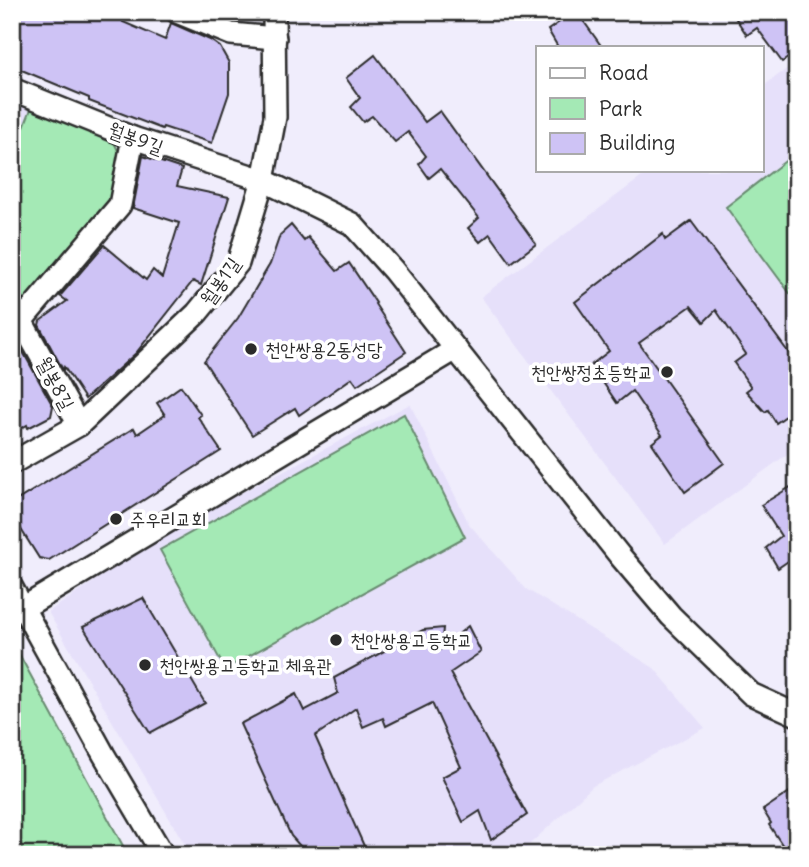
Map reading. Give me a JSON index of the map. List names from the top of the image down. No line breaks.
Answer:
{"streets":{"street":["월봉9길","월봉1길","월봉8길"]},"crossings":[["월봉9길","월봉1길"],["월봉1길","월봉8길"]],"places":["천안쌍용2동성당","천안쌍정초등학교","주우리교회","천안쌍용고등학교","천안쌍용고등학교 체육관"],"legend":["Road","Park","Building"]}
